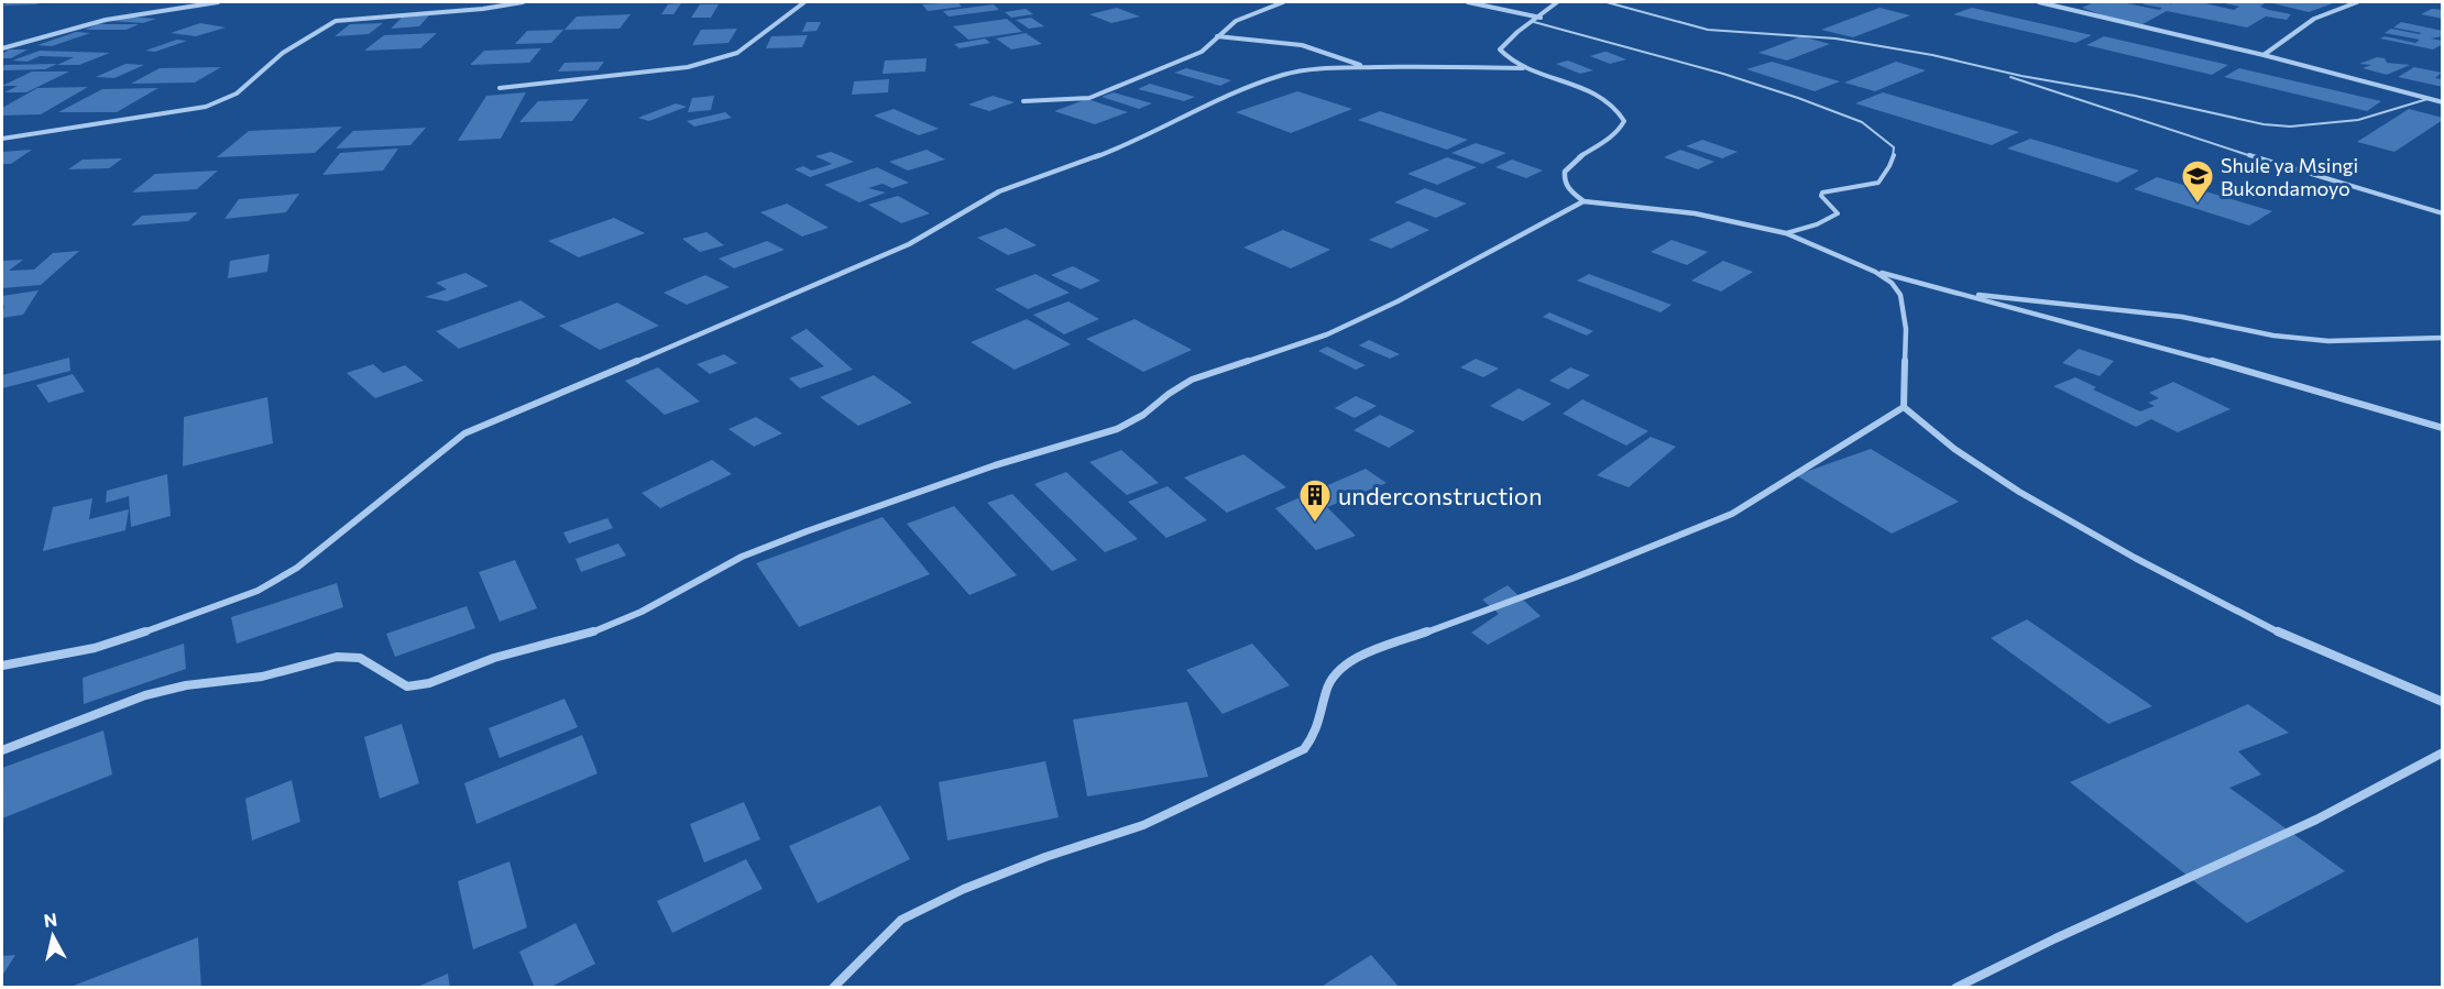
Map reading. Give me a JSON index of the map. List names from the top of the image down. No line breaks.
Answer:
{"places":{"school or university":["Shule ya Msingi Bukondamoyo"],"building":["underconstruction"]},"north":"top"}
